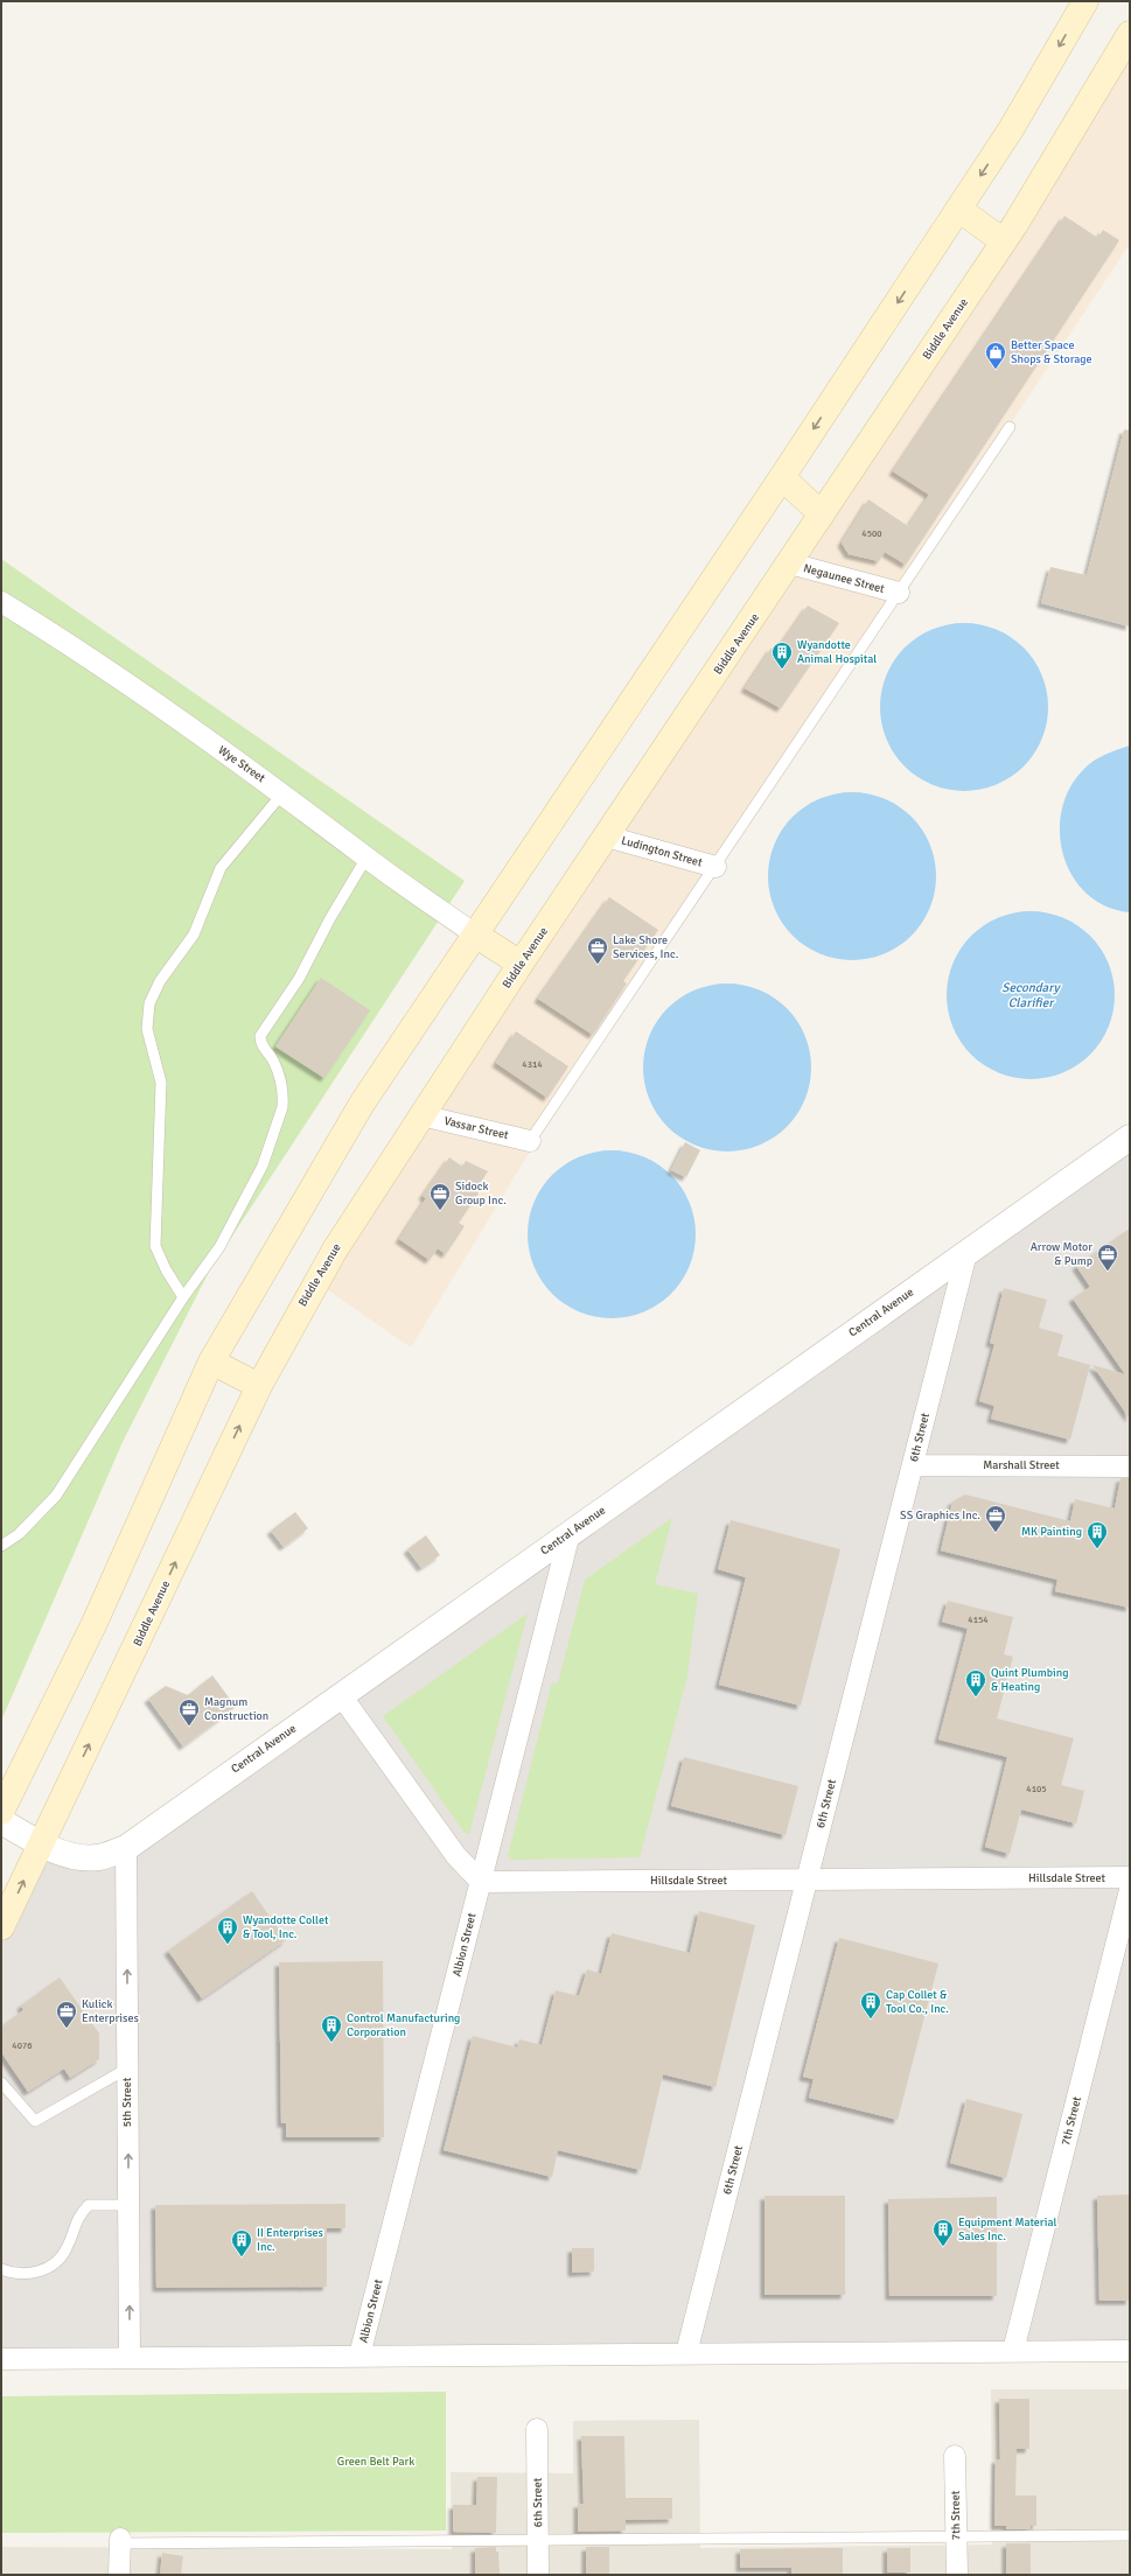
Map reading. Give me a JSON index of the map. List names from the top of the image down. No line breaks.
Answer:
{"streets":{"main road":["Biddle Avenue"],"street":["Negaunee Street","Wye Street","Ludington Street","Vassar Street","Central Avenue","6th Street","Marshall Street","Hillsdale Street","Albion Street","5th Street","7th Street"]},"crossings":[["Biddle Avenue","Negaunee Street"],["Biddle Avenue","Ludington Street"],["Biddle Avenue","Vassar Street"],["Biddle Avenue","Central Avenue"],["Central Avenue","6th Street"],["Central Avenue","Albion Street"],["Central Avenue","5th Street"],["6th Street","Marshall Street"],["6th Street","Hillsdale Street"],["Hillsdale Street","Albion Street"]],"one_way":["5th Street"],"water":["Secondary Clarifier"],"parks":["Green Belt Park"],"places":{"shop":["Better Space Shops & Storage"],"building":["Wyandotte Animal Hospital","MK Painting","Quint Plumbing & Heating","Wyandotte Collet & Tool, Inc.","Cap Collet & Tool Co., Inc.","Control Manufacturing Corporation","Equipment Material Sales Inc.","II Enterprises Inc."],"office":["Lake Shore Services, Inc.","Sidock Group Inc.","Arrow Motor & Pump","SS Graphics Inc.","Magnum Construction","Kulick Enterprises"]},"house_numbers":["4500","4314","4154","4105","4076"]}
